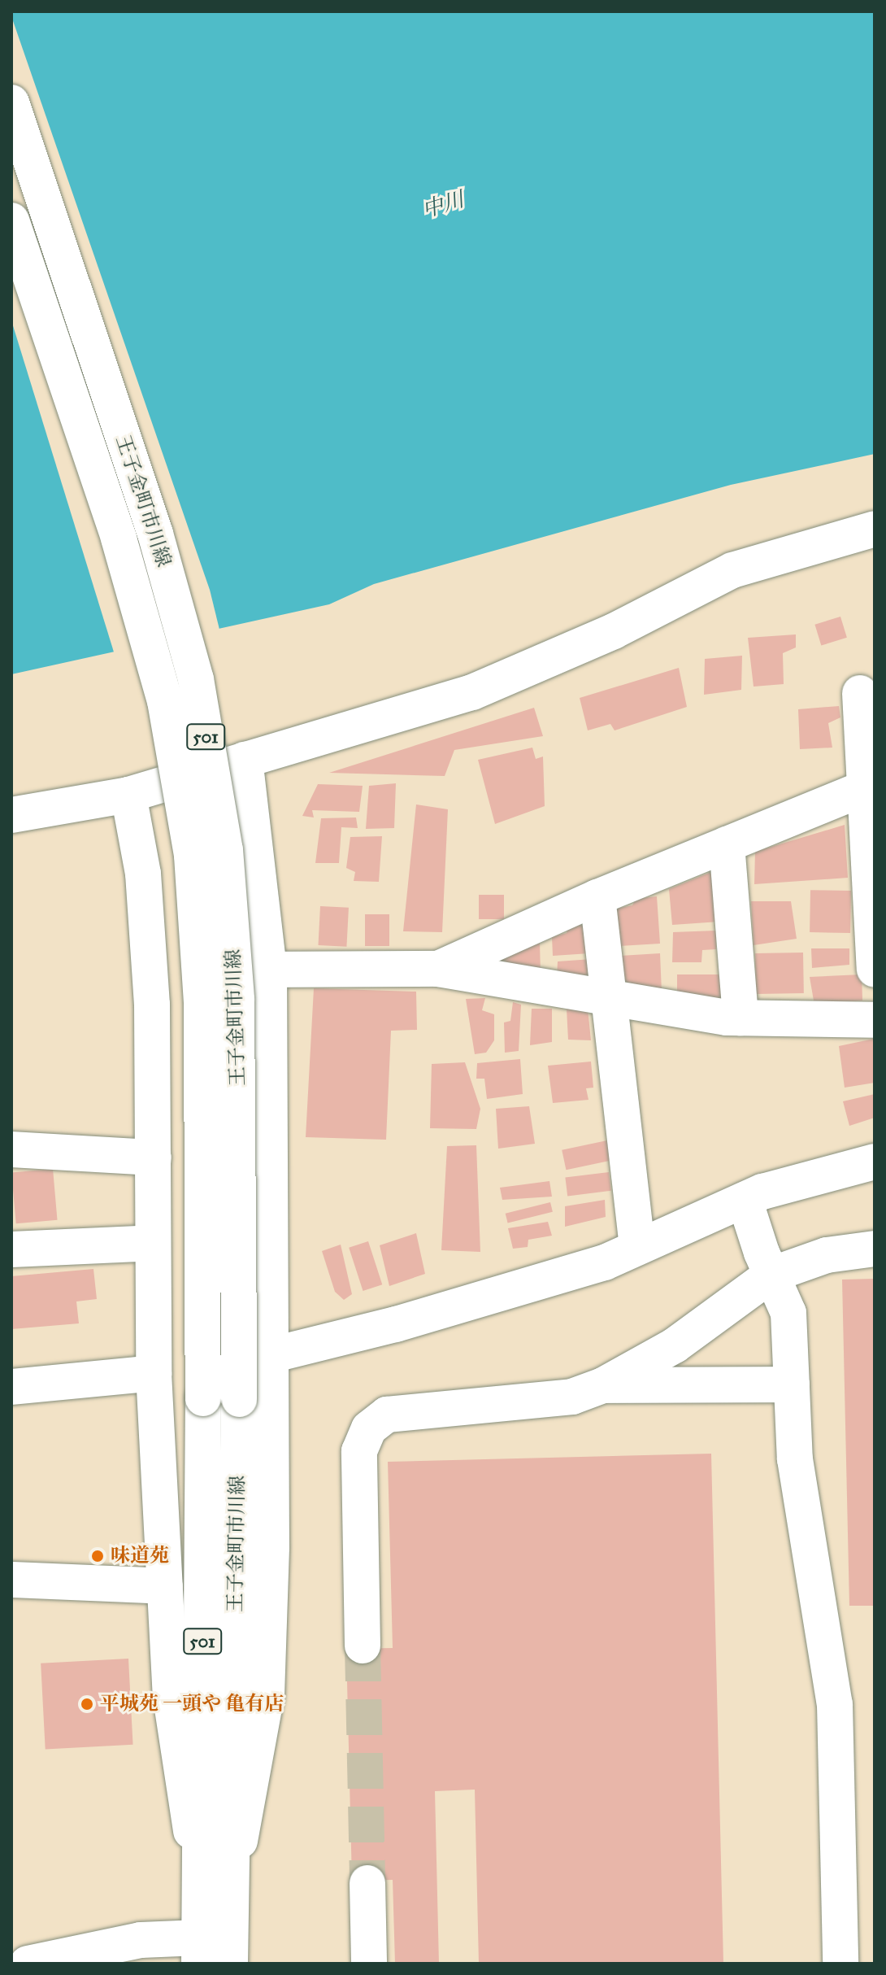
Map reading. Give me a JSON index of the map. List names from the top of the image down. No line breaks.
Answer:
{"streets":{"street":["王子金町市川線","501"]},"water":["中川"],"places":["味道苑","平城苑 一頭や 亀有店"]}
